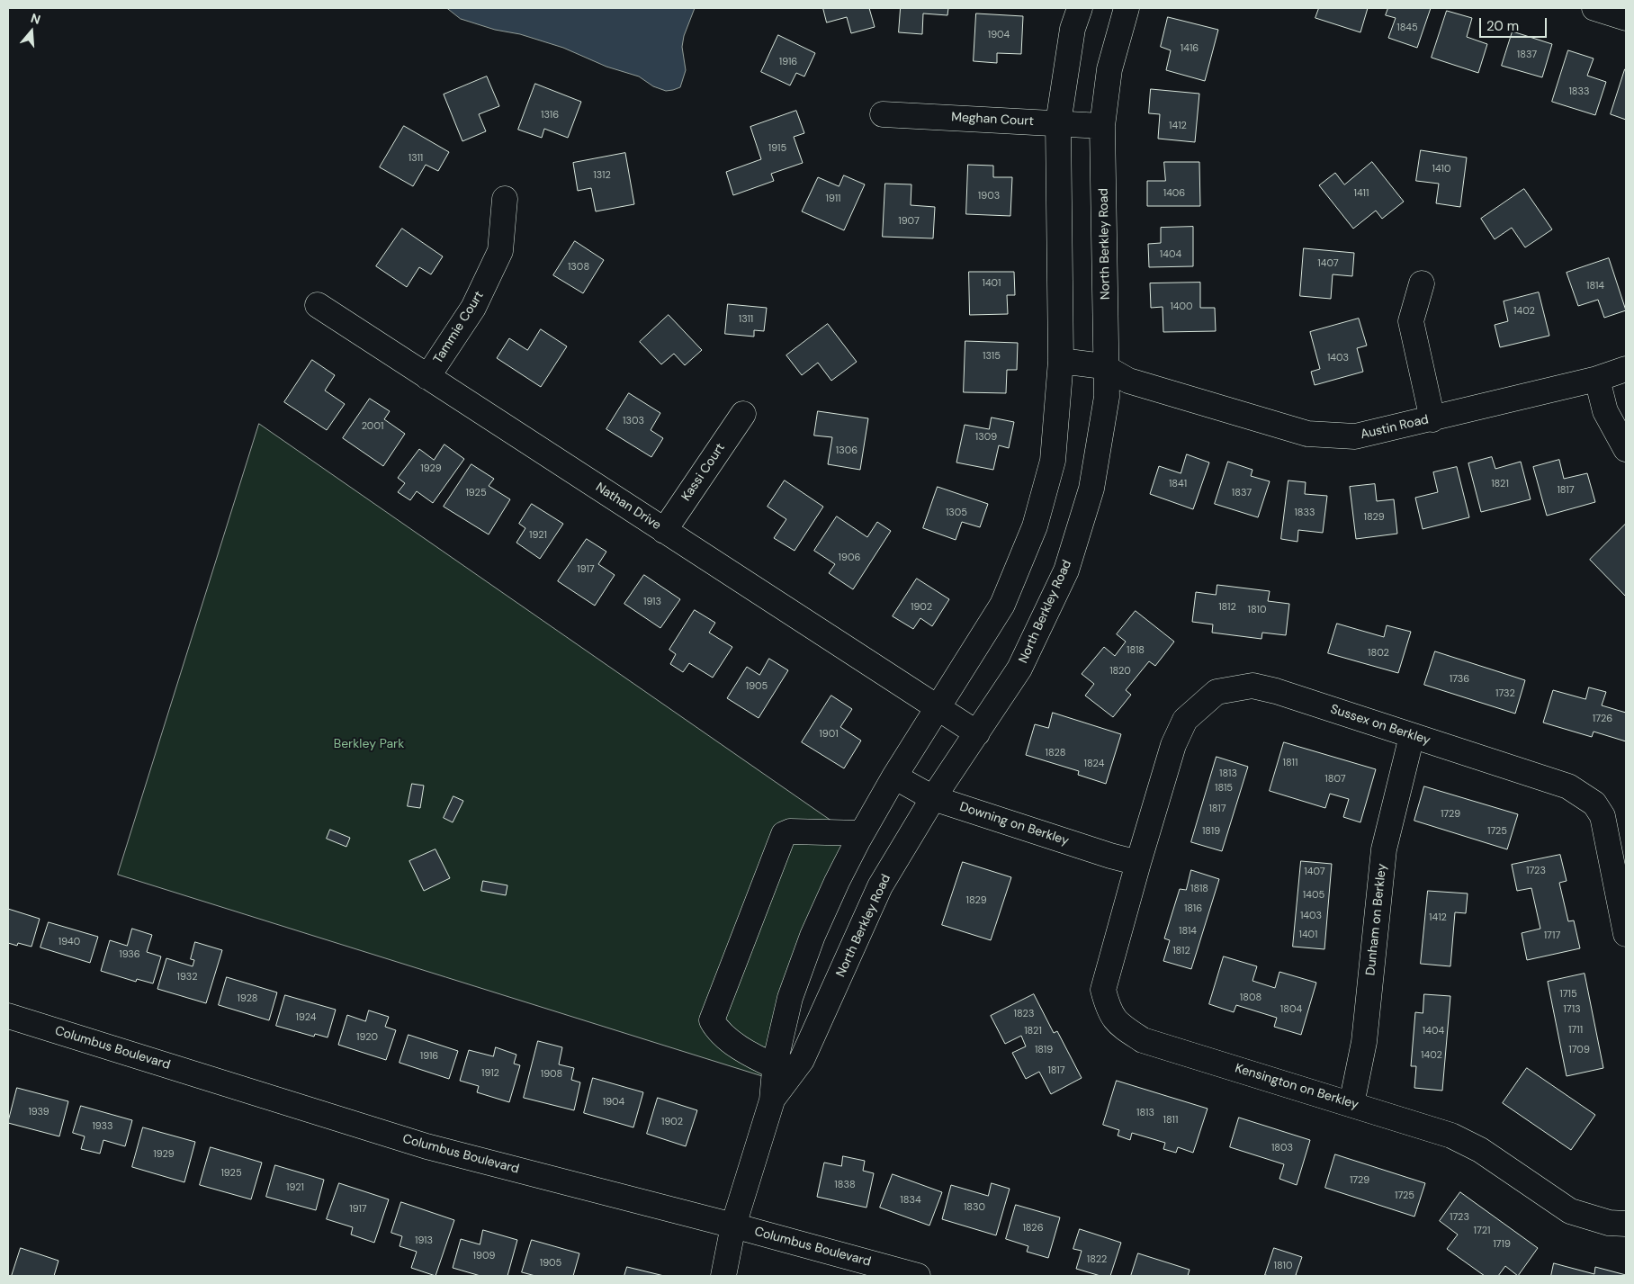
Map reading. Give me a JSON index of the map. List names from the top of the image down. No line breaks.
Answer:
{"streets":{"street":["Meghan Court","North Berkley Road","Tammie Court","Austin Road","Kassi Court","Nathan Drive","Sussex on Berkley","Downing on Berkley","Dunham on Berkley","Columbus Boulevard","Kensington on Berkley"]},"crossings":[["Meghan Court","North Berkley Road"],["North Berkley Road","Austin Road"],["North Berkley Road","Nathan Drive"],["North Berkley Road","Downing on Berkley"],["North Berkley Road","Columbus Boulevard"],["Tammie Court","Nathan Drive"],["Kassi Court","Nathan Drive"],["Sussex on Berkley","Downing on Berkley"],["Sussex on Berkley","Dunham on Berkley"],["Sussex on Berkley","Kensington on Berkley"],["Downing on Berkley","Kensington on Berkley"],["Dunham on Berkley","Kensington on Berkley"]],"parks":["Berkley Park"],"house_numbers":["1845","1904","1416","1837","1916","1833","1316","1412","1915","1311","1410","1312","1406","1411","1903","1911","1907","1404","1407","1308","1401","1814","1400","1402","1311","1315","1403","1303","2001","1309","1306","1929","1841","1821","1817","1925","1837","1305","1833","1829","1921","1906","1917","1913","1902","1812","1810","1818","1802","1820","1736","1905","1732","1726","1901","1828","1811","1824","1813","1807","1815","1817","1729","1819","1725","1723","1407","1818","1405","1829","1816","1403","1412","1814","1401","1717","1940","1812","1936","1932","1715","1808","1928","1804","1713","1823","1924","1711","1821","1404","1920","1819","1709","1402","1916","1817","1912","1908","1904","1939","1813","1811","1902","1933","1803","1929","1925","1729","1838","1921","1725","1834","1830","1917","1723","1826","1721","1913","1719","1909","1822","1905","1810"],"scale_bar":"20 m","north":"top"}
